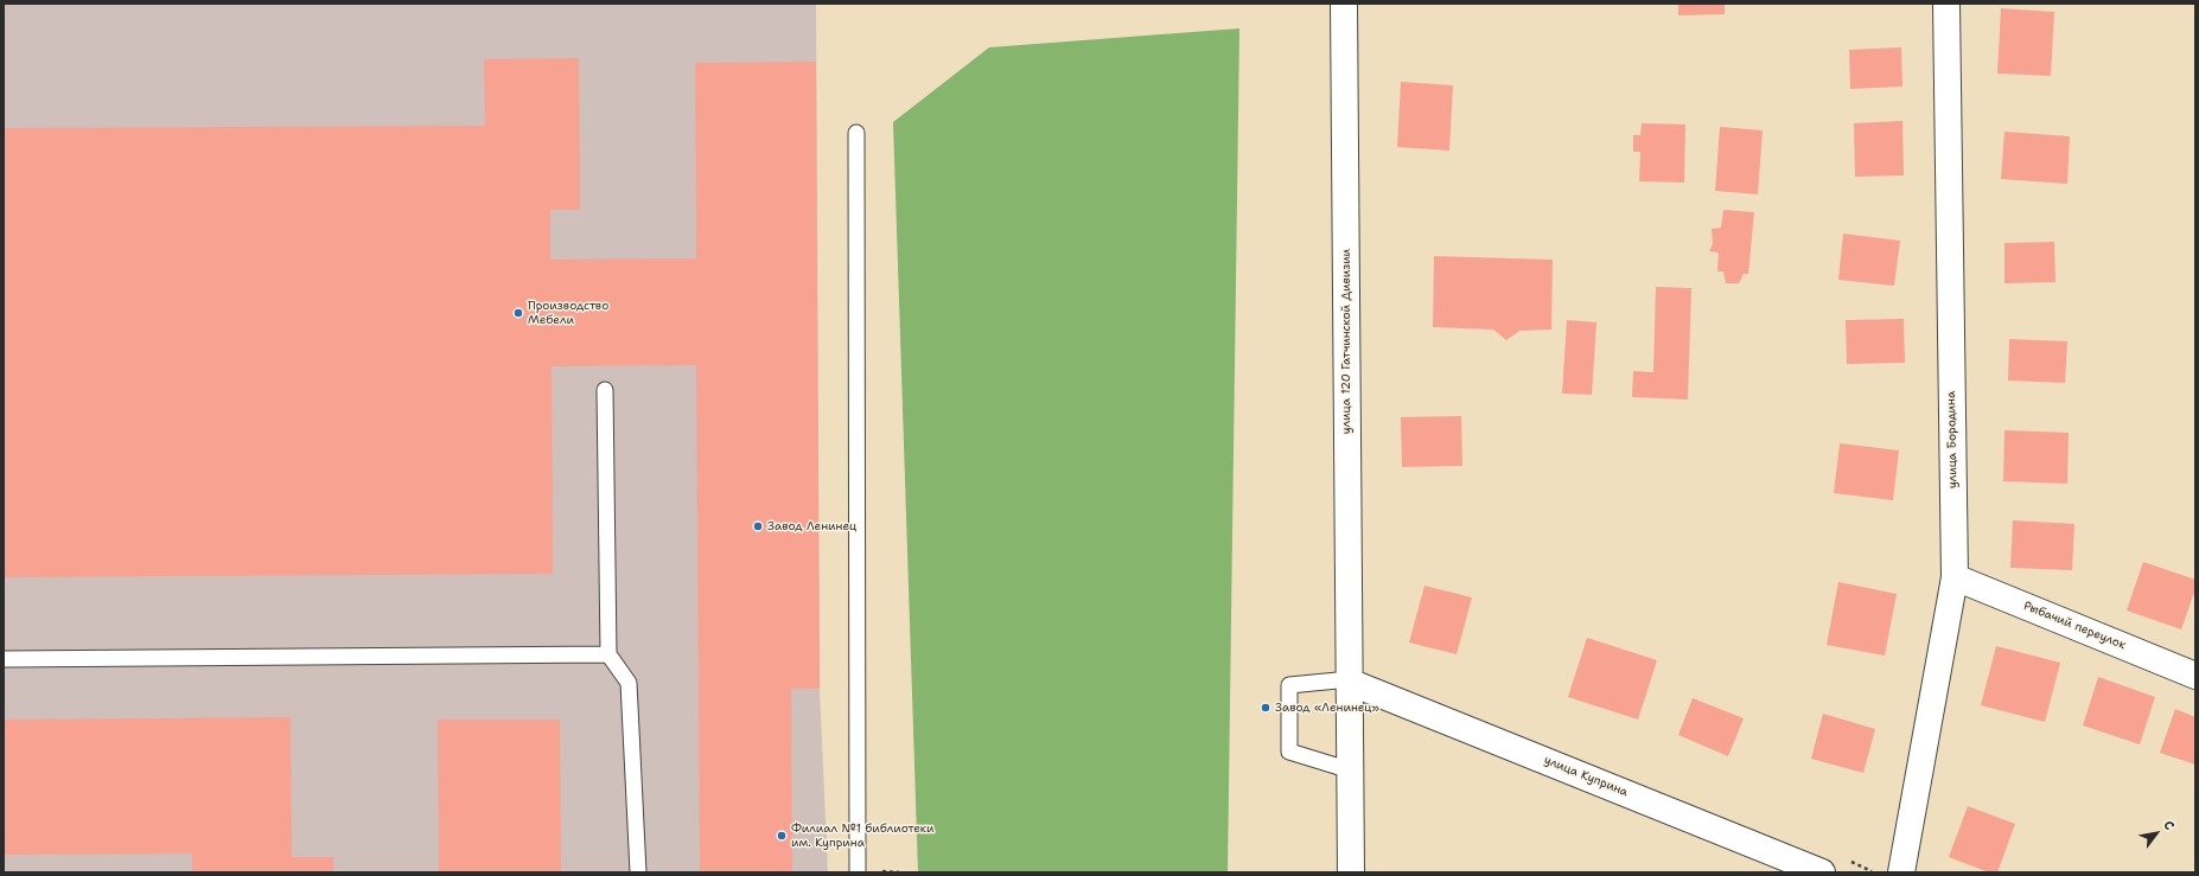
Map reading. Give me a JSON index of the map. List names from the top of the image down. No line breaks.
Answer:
{"streets":{"street":["улица 120 Гатчинской Дивизии","улица Бородина","Рыбачий переулок","улица Куприна"]},"crossings":[["улица 120 Гатчинской Дивизии","улица Куприна"],["улица Бородина","Рыбачий переулок"]],"places":["Производство Мебели","Завод Ленинец","Завод «Ленинец»","Филиал №1 библиотеки им. Куприна"],"north":"top right"}
